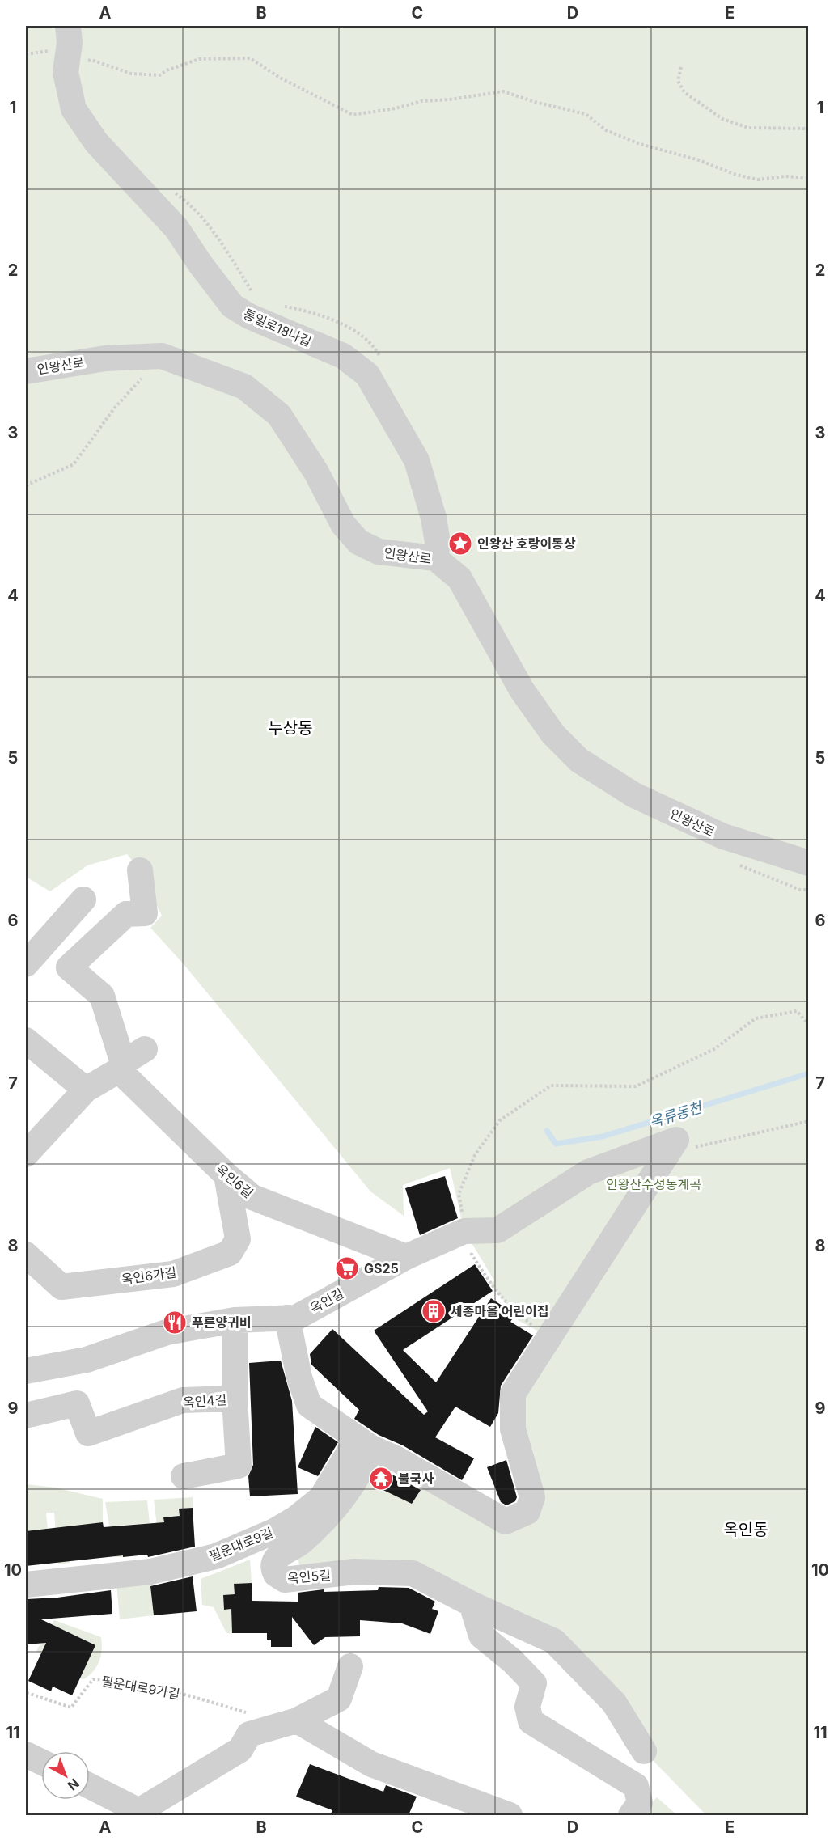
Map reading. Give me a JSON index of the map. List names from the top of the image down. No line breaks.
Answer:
{"streets":{"street":["통일로18나길","인왕산로","옥인6길","옥인6가길","옥인길","옥인4길","필운대로9길","옥인5길"],"path":["필운대로9가길"]},"crossings":[["통일로18나길","인왕산로"],["옥인6길","옥인6가길"],["옥인6길","옥인길"],["옥인길","옥인4길"],["필운대로9길","옥인5길"]],"districts":["누상동","옥인동"],"water":["옥류동천"],"parks":["인왕산수성동계곡"],"places":{"place":["인왕산 호랑이동상"],"supermarket":["GS25"],"building":["세종마을 어린이집"],"restaurant":["푸른양귀비"],"temple":["불국사"]},"north":"bottom right","grid":{"columns":["A","B","C","D","E"],"rows":["1","2","3","4","5","6","7","8","9","10","11"]}}
